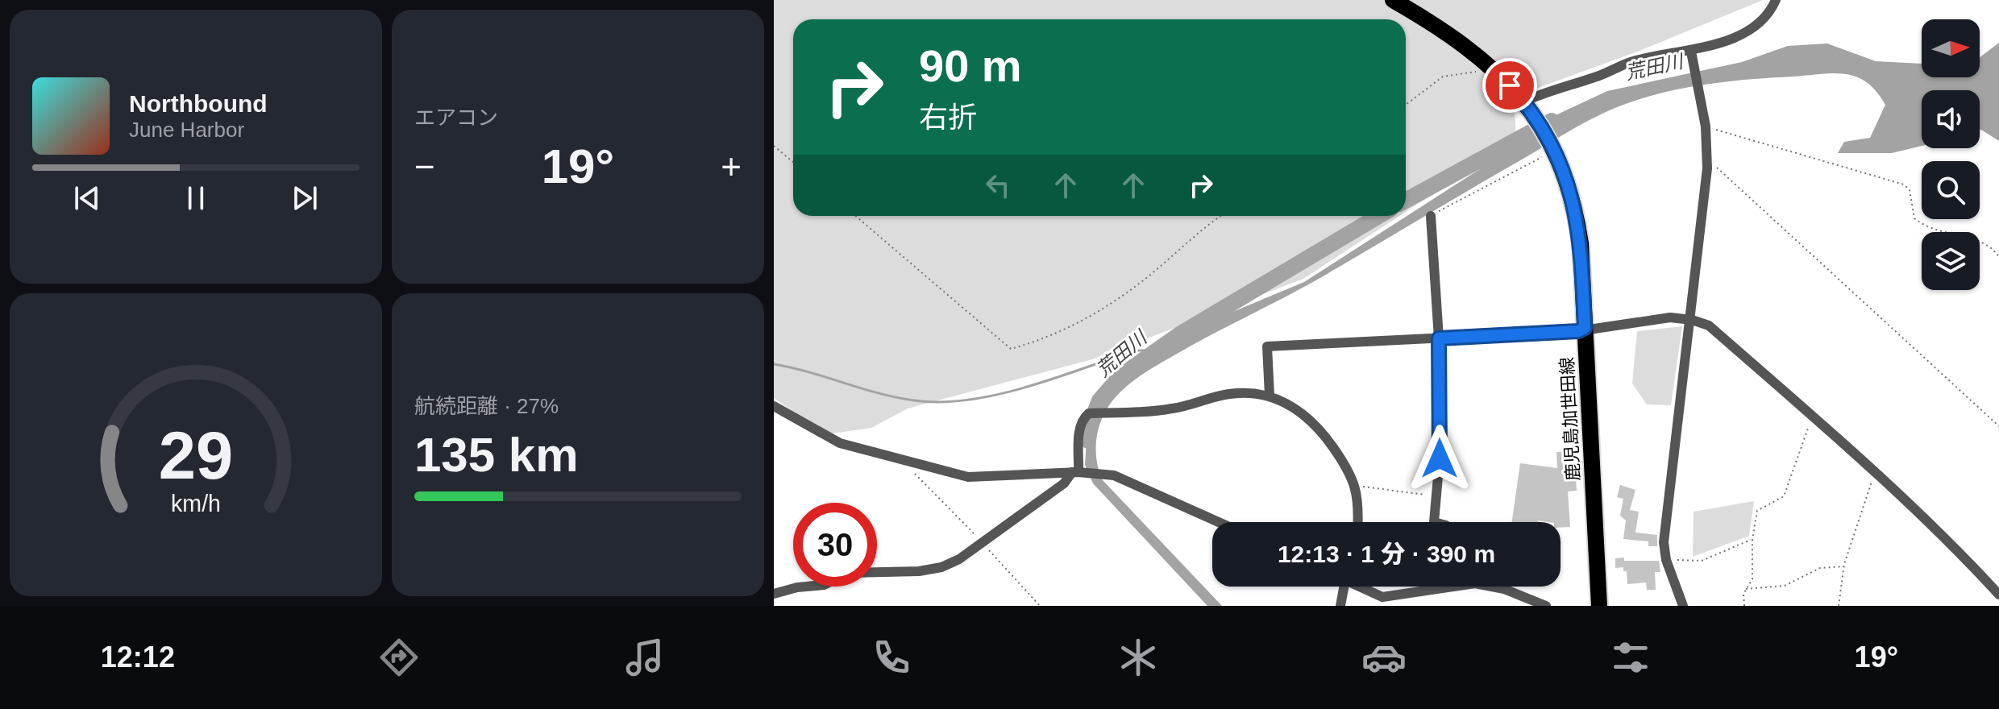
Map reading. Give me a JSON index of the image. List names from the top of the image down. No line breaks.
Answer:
{"streets":{"main road":["鹿児島加世田線"]},"water":["荒田川"],"north":"right","page":{"tile":["エアコン",["航続距離 · 27%","135 km"]],"turn":["90 m","右折"],"song":["Northbound","June Harbor"],"heat":["−","19°","+"],"limit":"30","trip":"12:13 · 1 分 · 390 m","tabs":["12:12","19°"],"gauge":["29","km/h"]}}
